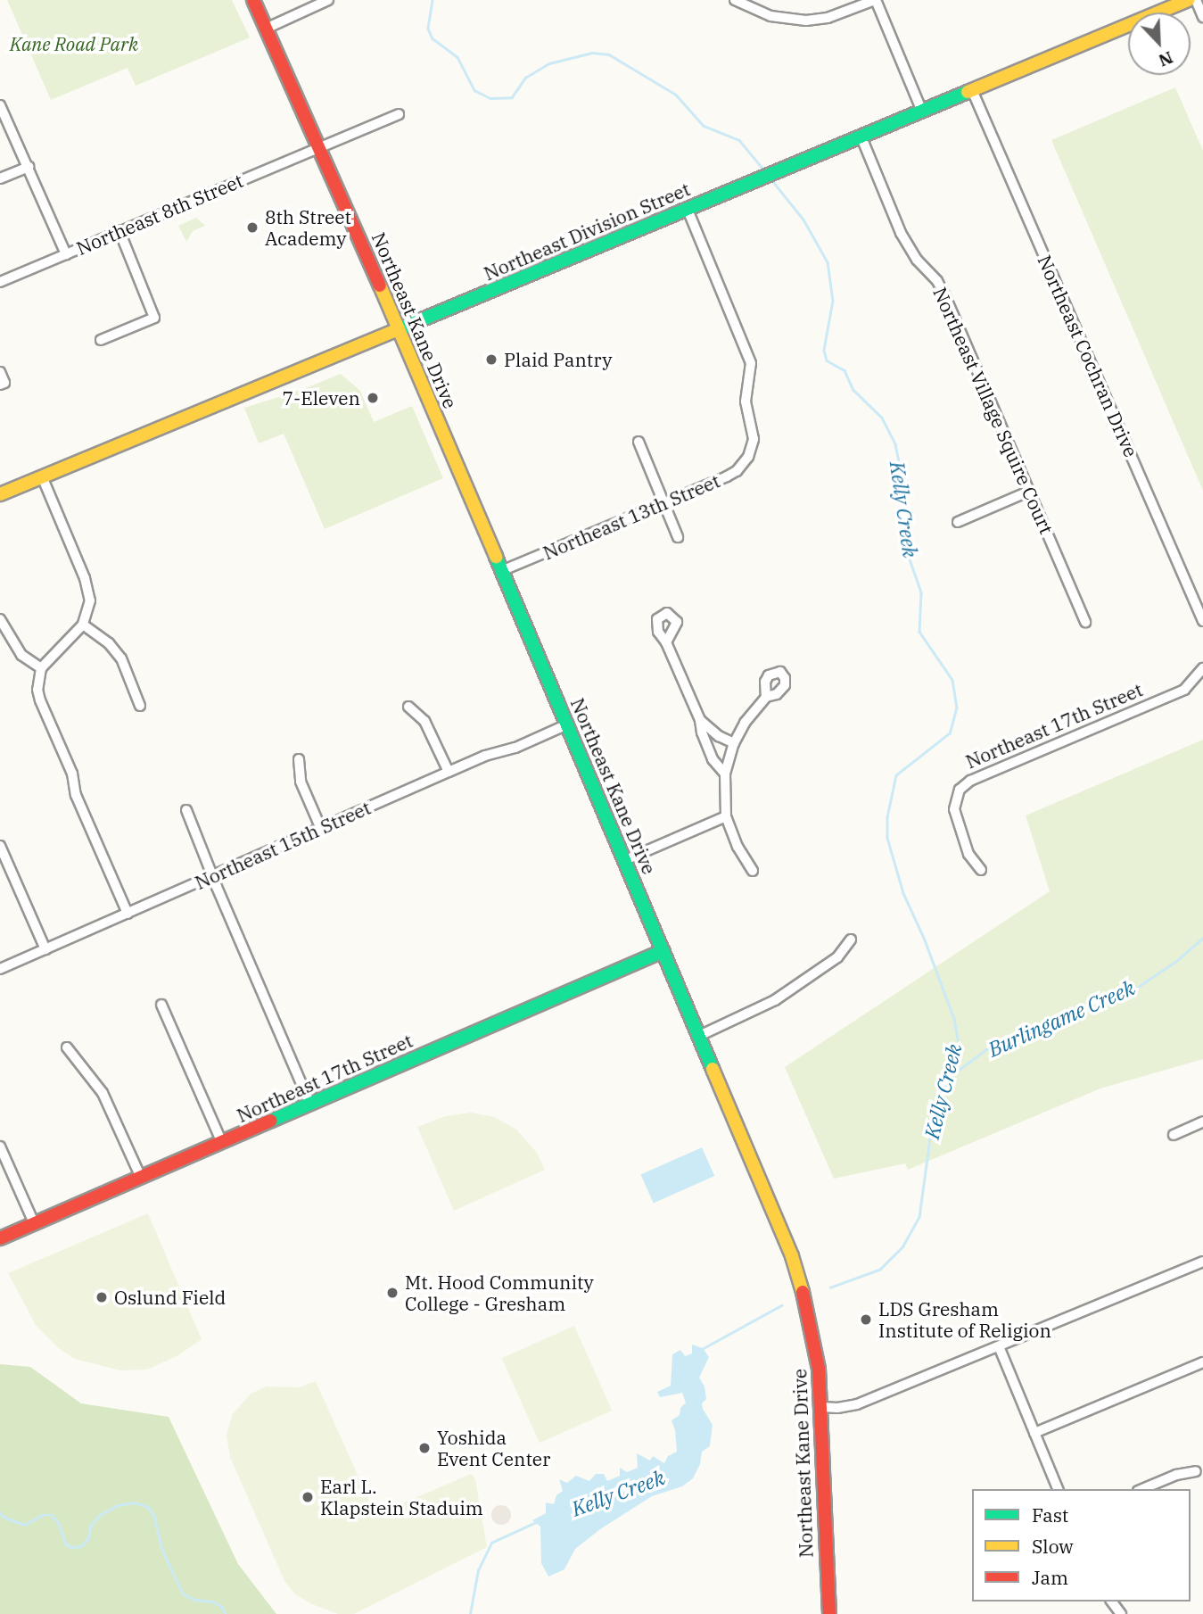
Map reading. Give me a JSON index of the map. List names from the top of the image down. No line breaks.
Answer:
{"streets":{"main road":["Northeast Division Street","Northeast Kane Drive","Northeast 17th Street"],"street":["Northeast 8th Street","Northeast Cochran Drive","Northeast Village Squire Court","Northeast 13th Street","Northeast 15th Street"]},"crossings":[["Northeast 8th Street","Northeast Kane Drive"],["Northeast Division Street","Northeast Kane Drive"],["Northeast Division Street","Northeast Cochran Drive"],["Northeast Division Street","Northeast Village Squire Court"],["Northeast Division Street","Northeast 13th Street"],["Northeast Kane Drive","Northeast 13th Street"],["Northeast Kane Drive","Northeast 17th Street"],["Northeast Kane Drive","Northeast 15th Street"]],"water":["Kelly Creek","Burlingame Creek"],"parks":["Kane Road Park"],"places":["8th Street Academy","Plaid Pantry","7-Eleven","Mt. Hood Community College - Gresham","Oslund Field","LDS Gresham Institute of Religion","Yoshida Event Center","Earl L. Klapstein Staduim"],"legend":["Fast","Slow","Jam"],"north":"bottom right"}
